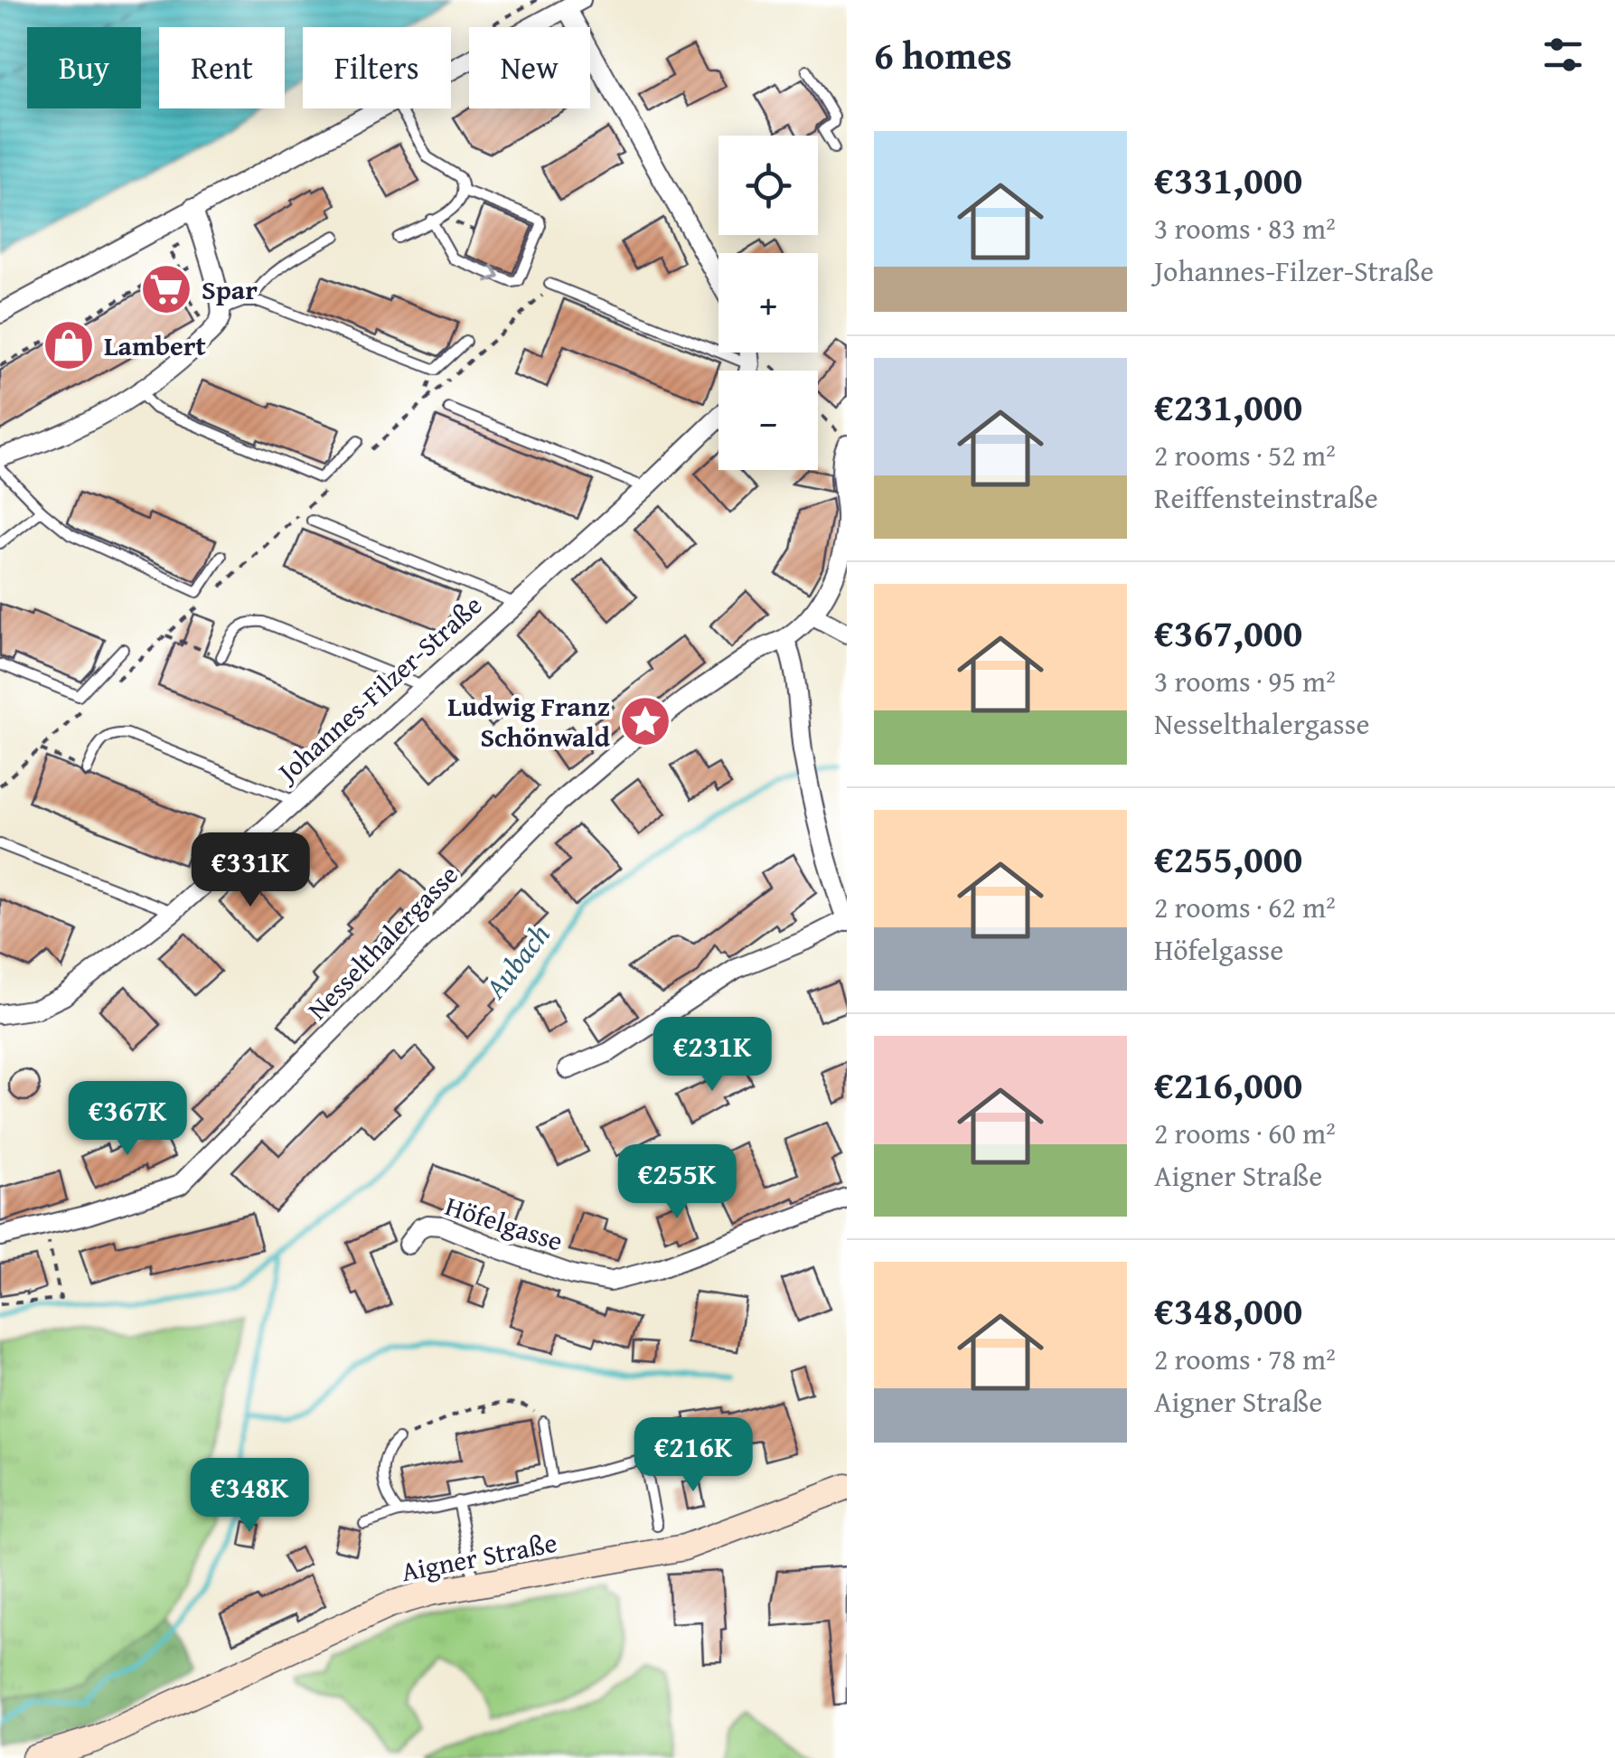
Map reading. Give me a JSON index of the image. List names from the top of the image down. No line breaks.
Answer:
{"streets":{"main road":["Aigner Straße"],"street":["Johannes-Filzer-Straße","Nesselthalergasse","Höfelgasse"]},"water":["Aubach"],"places":{"supermarket":["Spar"],"shop":["Lambert"],"place":["Ludwig Franz Schönwald"]},"page":{"heading":"6 homes","chip":["Buy","Rent","Filters","New"],"list":[{"name":"€331,000","note":"3 rooms · 83 m² · Johannes-Filzer-Straße"},{"name":"€231,000","note":"2 rooms · 52 m² · Reiffensteinstraße"},{"name":"€367,000","note":"3 rooms · 95 m² · Nesselthalergasse"},{"name":"€255,000","note":"2 rooms · 62 m² · Höfelgasse"},{"name":"€216,000","note":"2 rooms · 60 m² · Aigner Straße"},{"name":"€348,000","note":"2 rooms · 78 m² · Aigner Straße"}],"map_buttons":["+","−"],"price":["€331K","€231K","€367K","€255K","€216K","€348K"]}}
